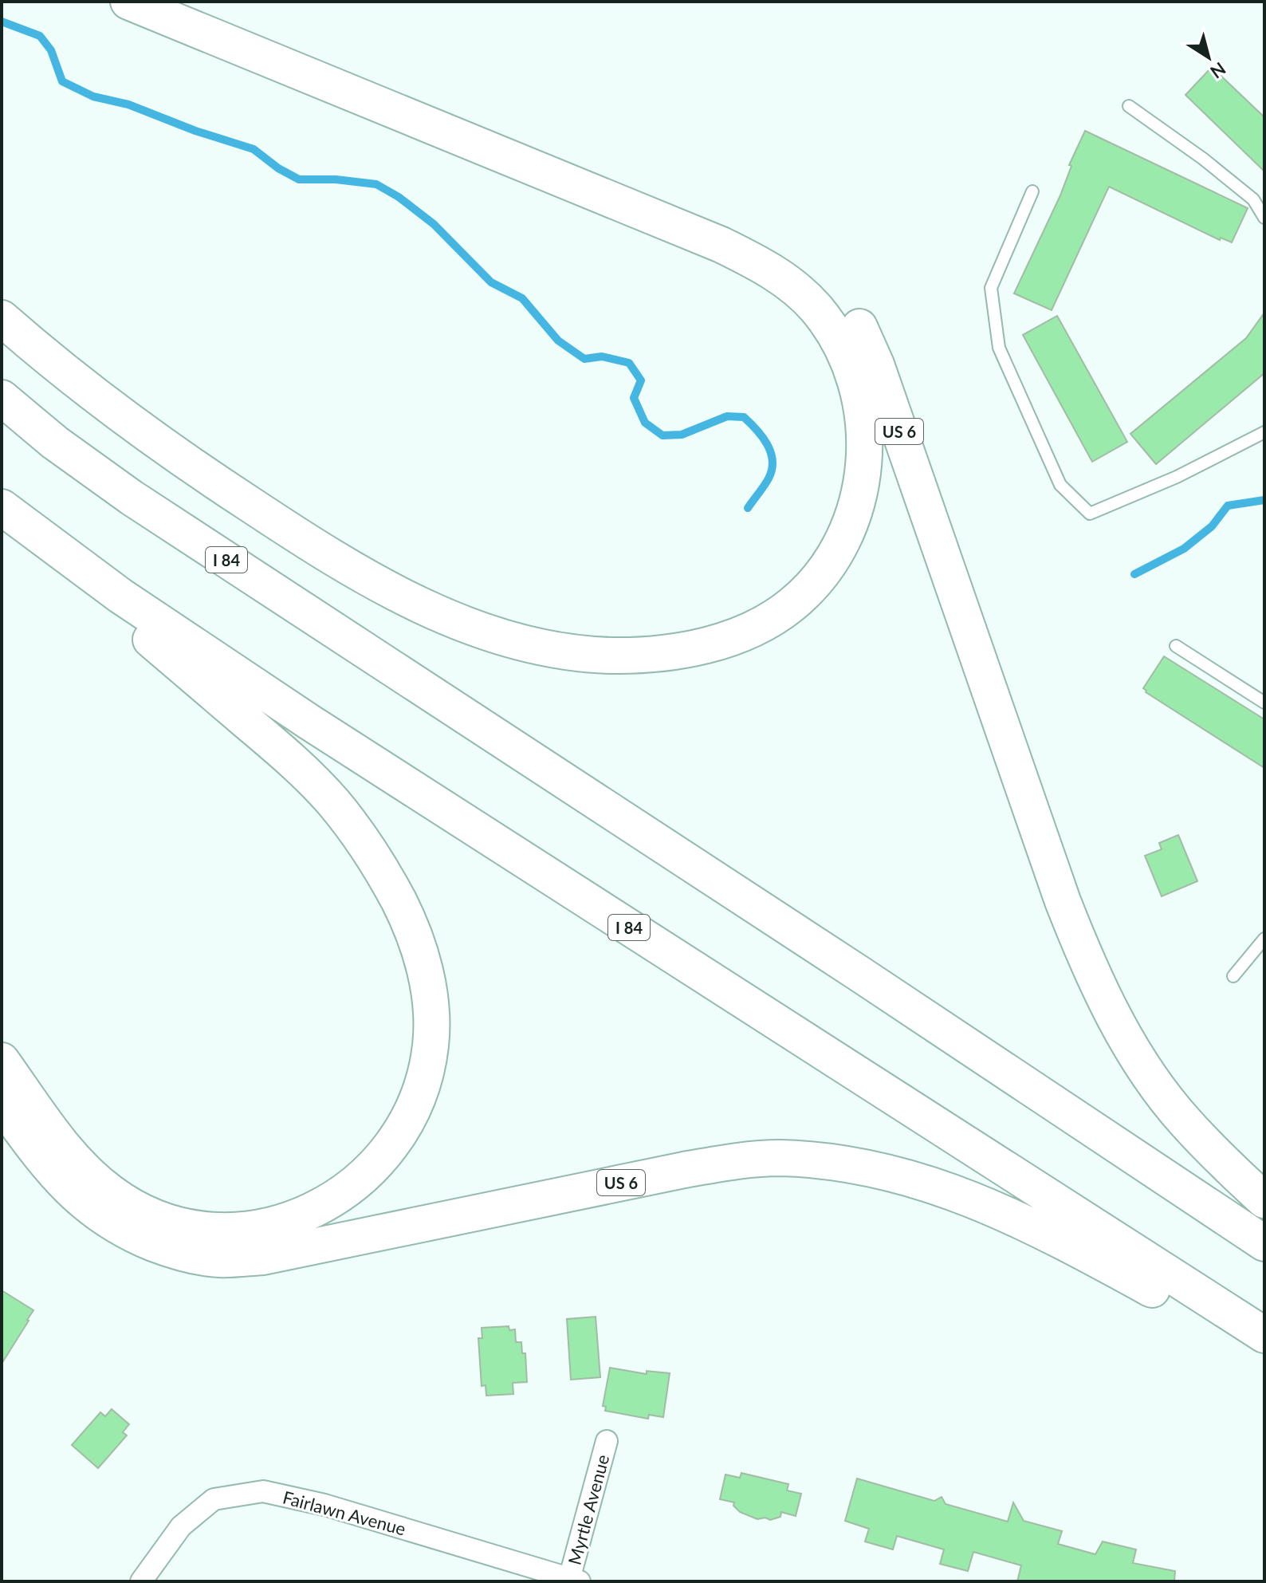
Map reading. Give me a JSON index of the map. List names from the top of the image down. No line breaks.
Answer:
{"streets":{"highway":["US 6","I 84"],"street":["Myrtle Avenue","Fairlawn Avenue"]},"crossings":[["Myrtle Avenue","Fairlawn Avenue"]],"north":"bottom right"}
